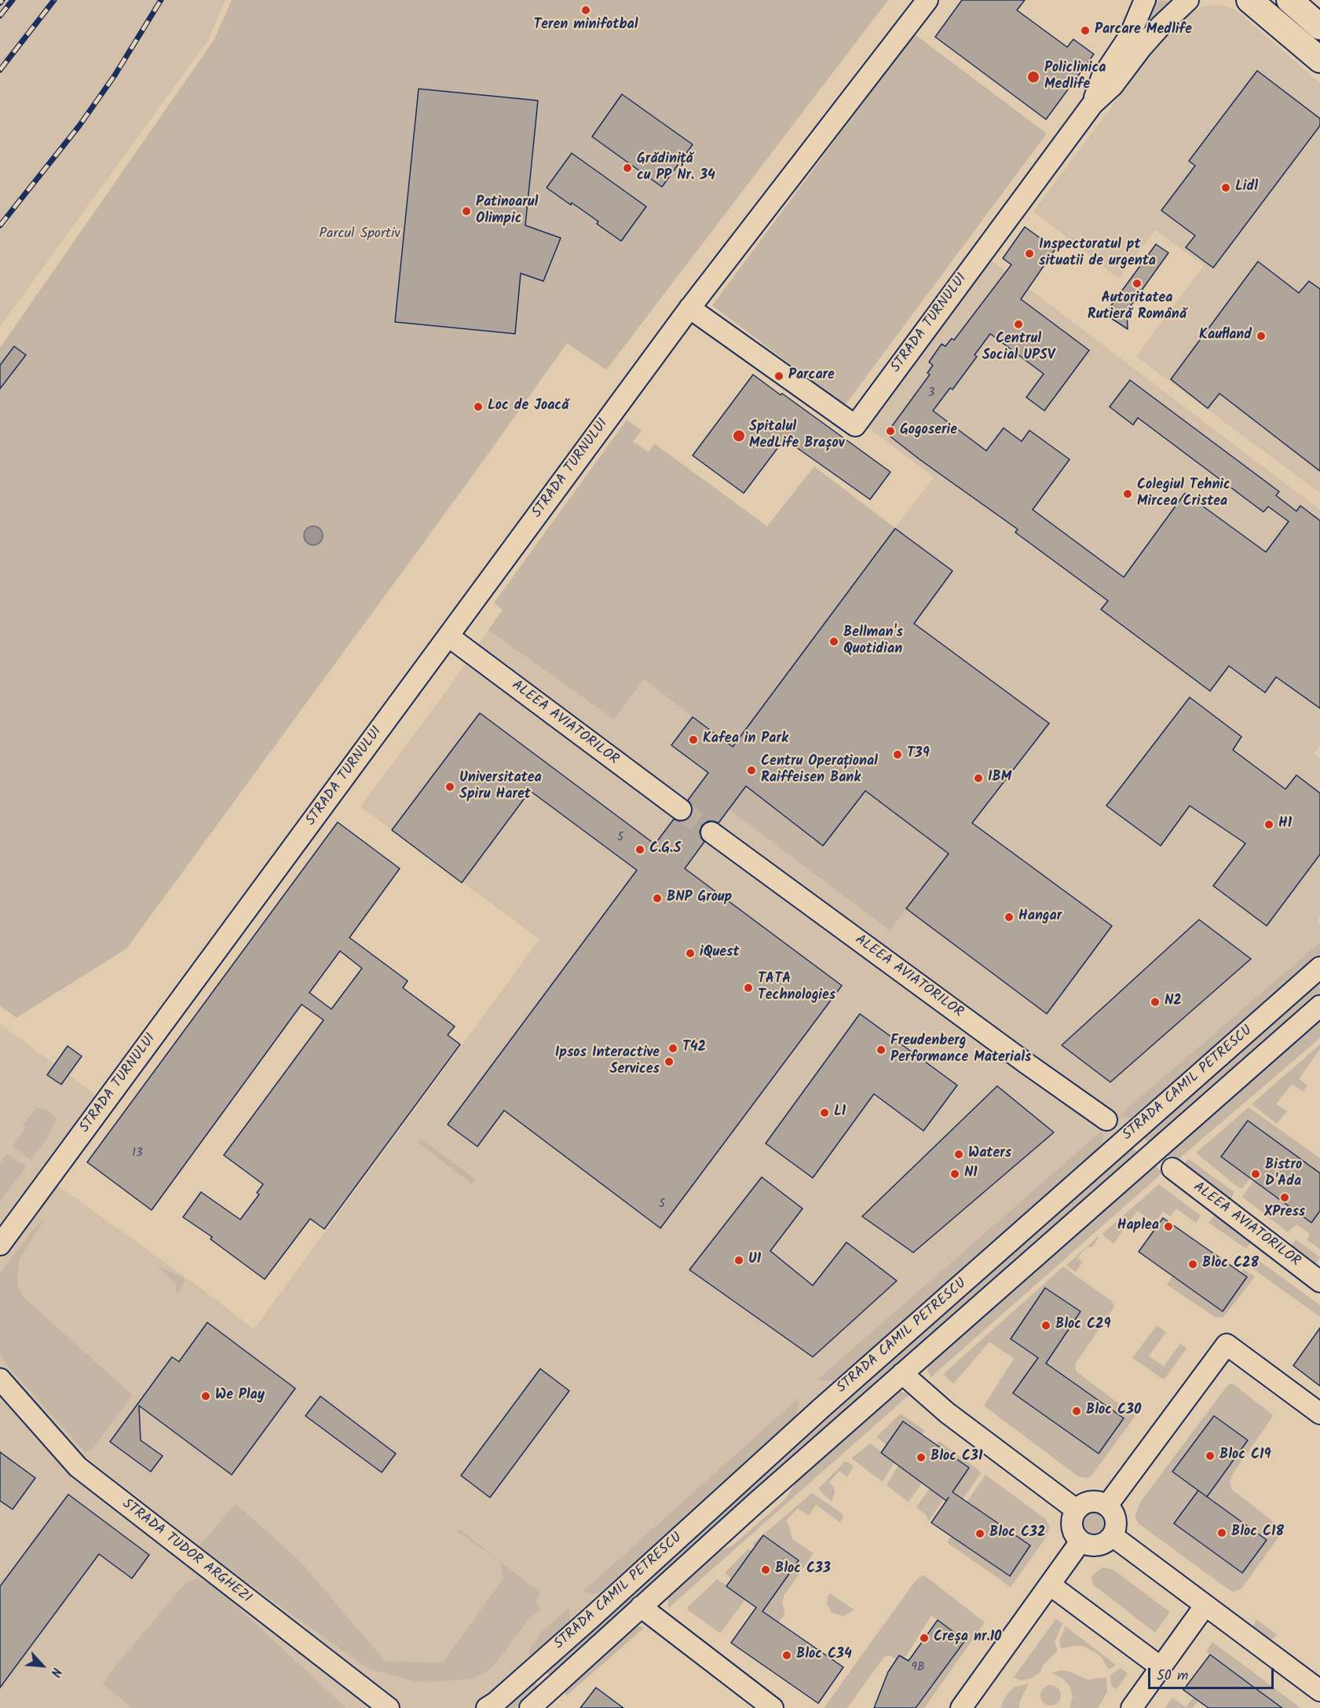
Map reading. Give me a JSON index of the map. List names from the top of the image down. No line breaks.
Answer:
{"streets":{"street":["STRADA TURNULUI","ALEEA AVIATORILOR","STRADA CAMIL PETRESCU","STRADA TUDOR ARGHEZI"]},"crossings":[["STRADA TURNULUI","ALEEA AVIATORILOR"]],"parks":["Parcul Sportiv"],"places":["Teren minifotbal","Parcare Medlife","Policlinica Medlife","Grădiniță cu PP Nr. 34","Lidl","Patinoarul Olimpic","Inspectoratul pt situatii de urgenta","Autoritatea Rutieră Română","Centrul Social UPSV","Kaufland","Parcare","Loc de Joacă","Gogoserie","Spitalul MedLife Brașov","Colegiul Tehnic Mircea Cristea","Bellman's Quotidian","Kafea in Park","T39","Centru Operațional Raiffeisen Bank","IBM","Universitatea Spiru Haret","H1","C.G.S","BNP Group","Hangar","iQuest","TATA Technologies","N2","T42","Freudenberg Performance Materials","Ipsos Interactive Services","L1","Waters","N1","Bistro D'Ada","XPress","Haplea","U1","Bloc C28","Bloc C29","We Play","Bloc C30","Bloc C19","Bloc C31","Bloc C18","Bloc C32","Bloc C33","Creșa nr.10","Bloc C34"],"house_numbers":["3","5","13","5","9B"],"scale_bar":"50 m","north":"bottom right"}
